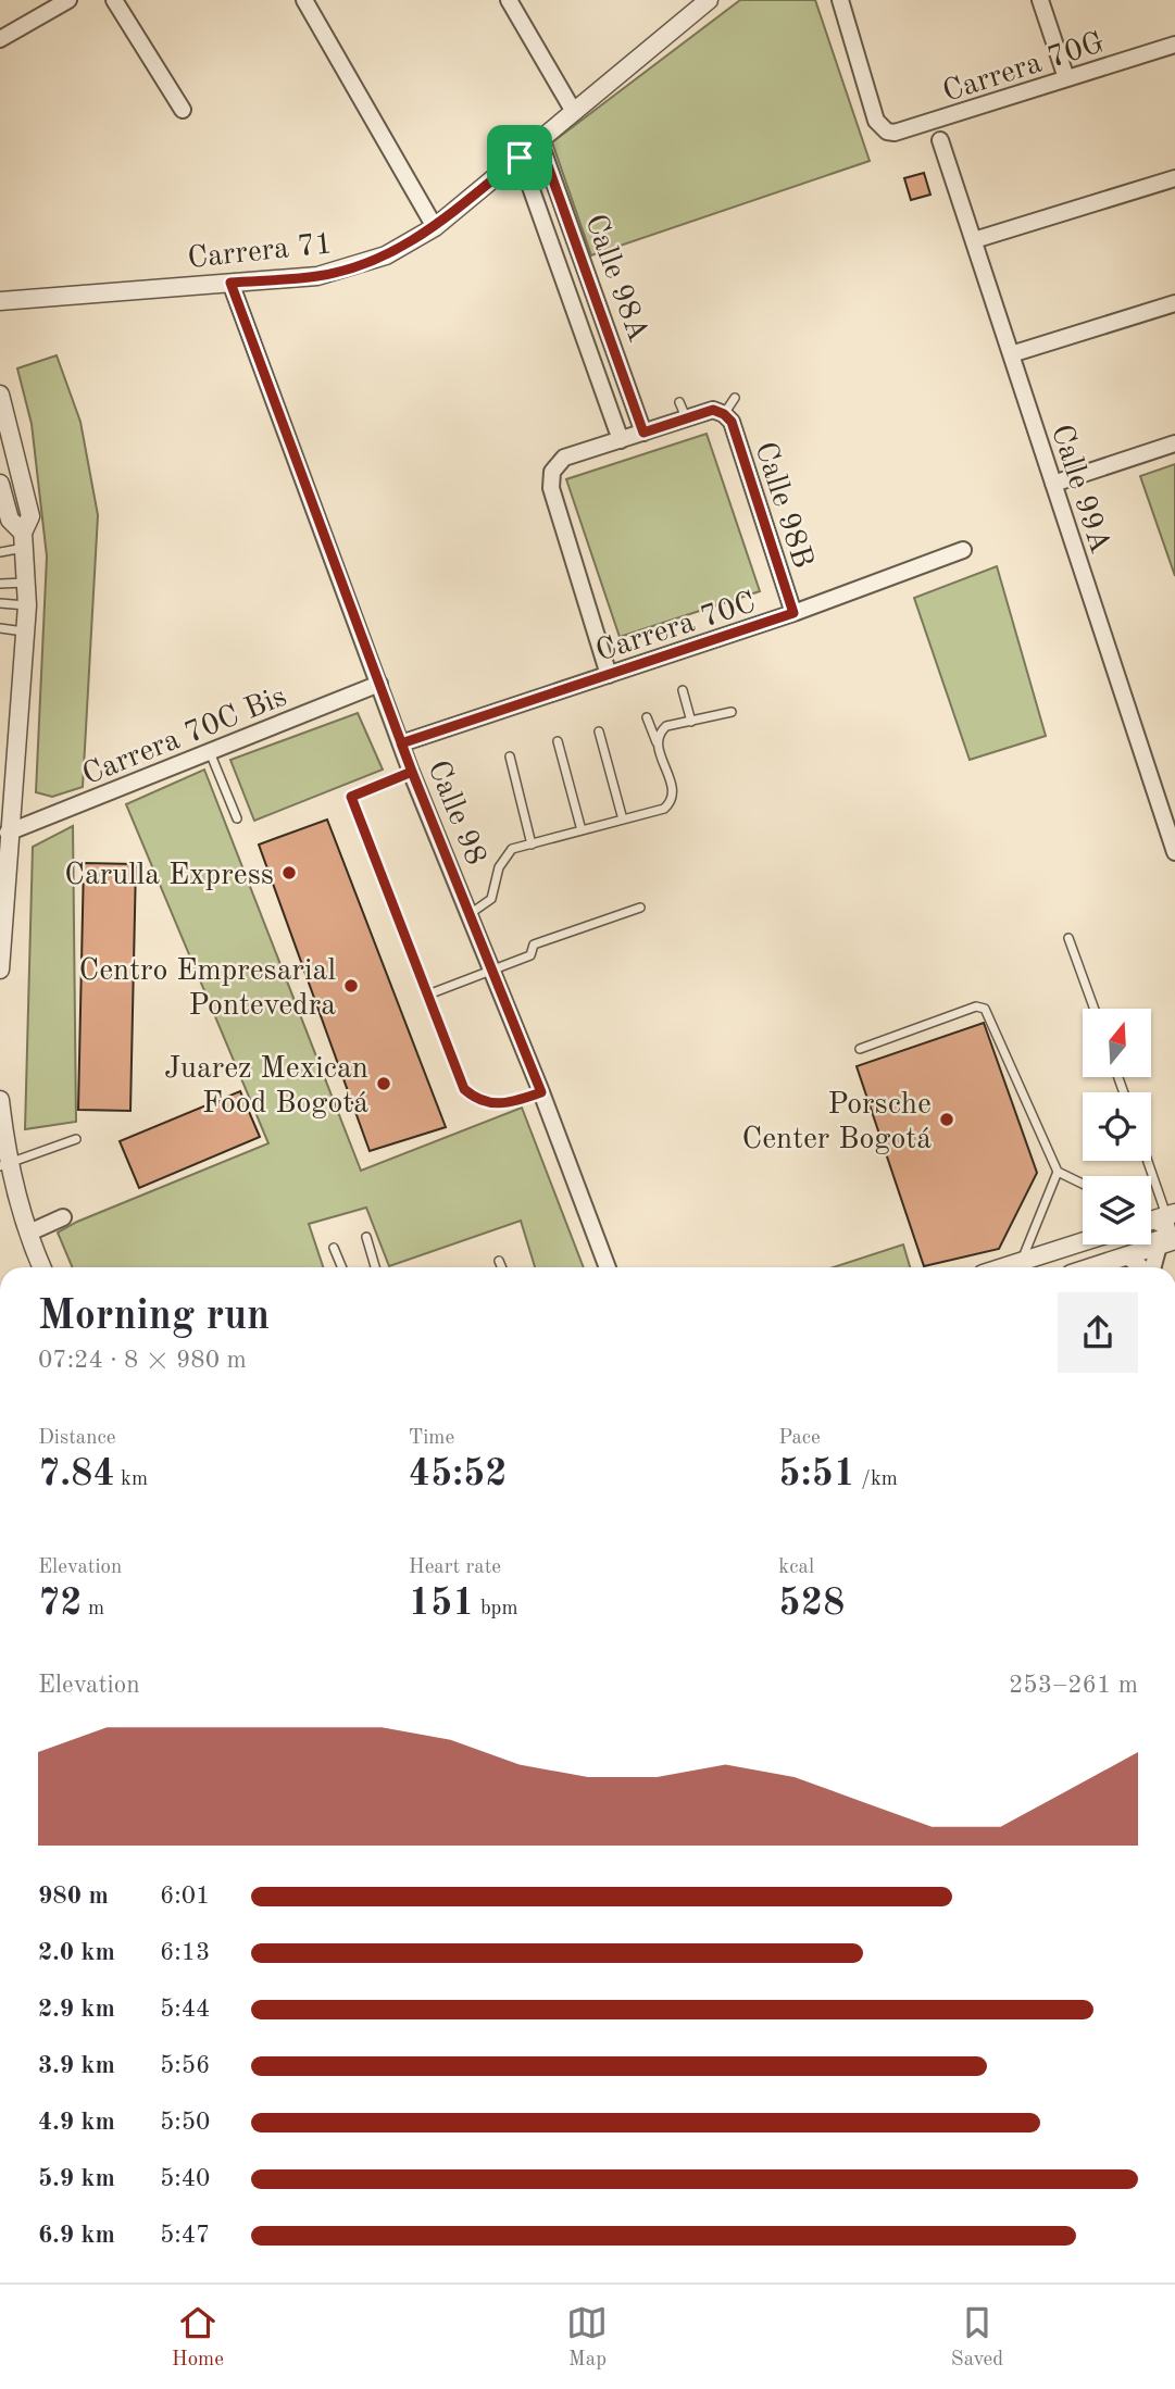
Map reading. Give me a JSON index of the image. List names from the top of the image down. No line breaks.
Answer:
{"streets":{"street":["Carrera 70G","Carrera 71","Calle 98A","Calle 99A","Calle 98B","Carrera 70C","Carrera 70C Bis","Calle 98"]},"crossings":[["Carrera 71","Calle 98A"],["Carrera 71","Calle 98"],["Calle 98B","Carrera 70C"],["Carrera 70C","Calle 98"],["Carrera 70C Bis","Calle 98"]],"places":["Carulla Express","Centro Empresarial Pontevedra","Juarez Mexican Food Bogotá","Porsche Center Bogotá"],"north":"top","page":{"heading":["Morning run","07:24 · 8 × 980 m"],"stats":[["Distance","7.84 km"],["Time","45:52"],["Pace","5:51 /km"],["Elevation","72 m"],["Heart rate","151 bpm"],["kcal","528"]],"chart":["Elevation","253–261 m"],"list":[{"name":"980 m","note":"6:01"},{"name":"2.0 km","note":"6:13"},{"name":"2.9 km","note":"5:44"},{"name":"3.9 km","note":"5:56"},{"name":"4.9 km","note":"5:50"},{"name":"5.9 km","note":"5:40"},{"name":"6.9 km","note":"5:47"}],"tabs":["Home","Map","Saved"]}}
